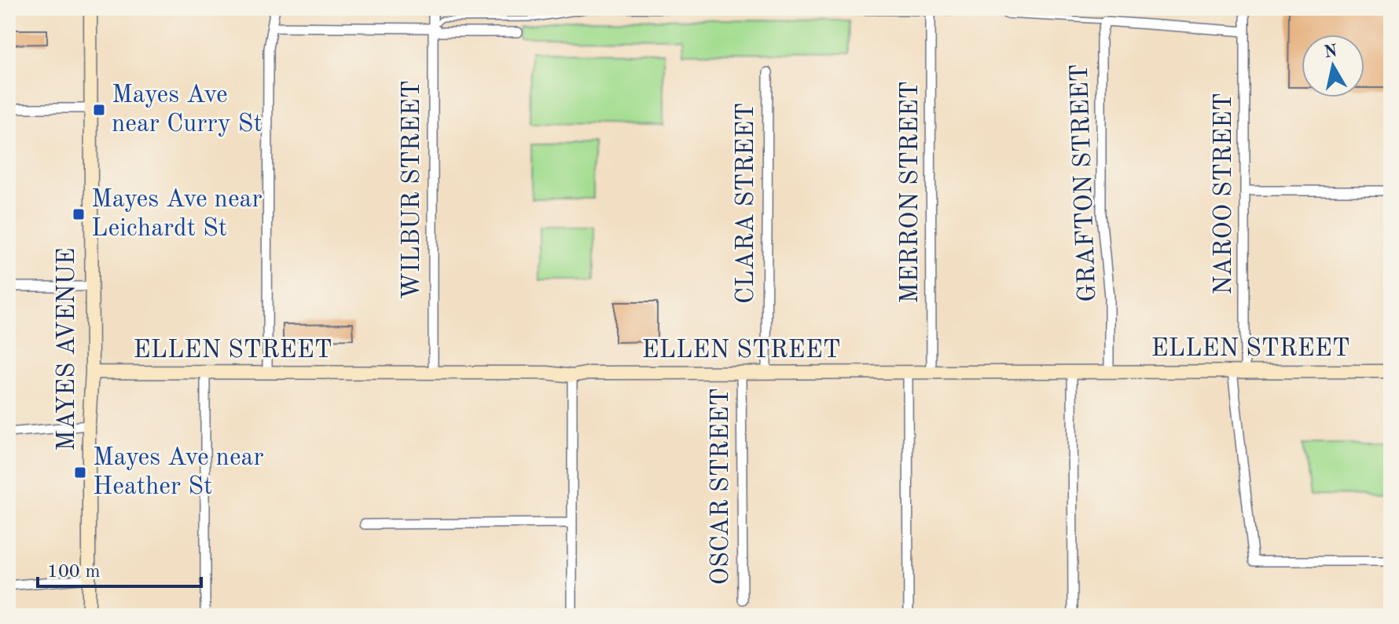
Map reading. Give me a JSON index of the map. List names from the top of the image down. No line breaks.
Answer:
{"streets":{"street":["GRAFTON STREET","WILBUR STREET","MERRON STREET","NAROO STREET","CLARA STREET","MAYES AVENUE","ELLEN STREET","OSCAR STREET"]},"crossings":[["GRAFTON STREET","ELLEN STREET"],["WILBUR STREET","ELLEN STREET"],["MERRON STREET","ELLEN STREET"],["NAROO STREET","ELLEN STREET"],["CLARA STREET","ELLEN STREET"],["MAYES AVENUE","ELLEN STREET"],["ELLEN STREET","OSCAR STREET"]],"places":{"transit":["Mayes Ave near Curry St","Mayes Ave near Leichardt St","Mayes Ave near Heather St"]},"scale_bar":"100 m","north":"top"}
